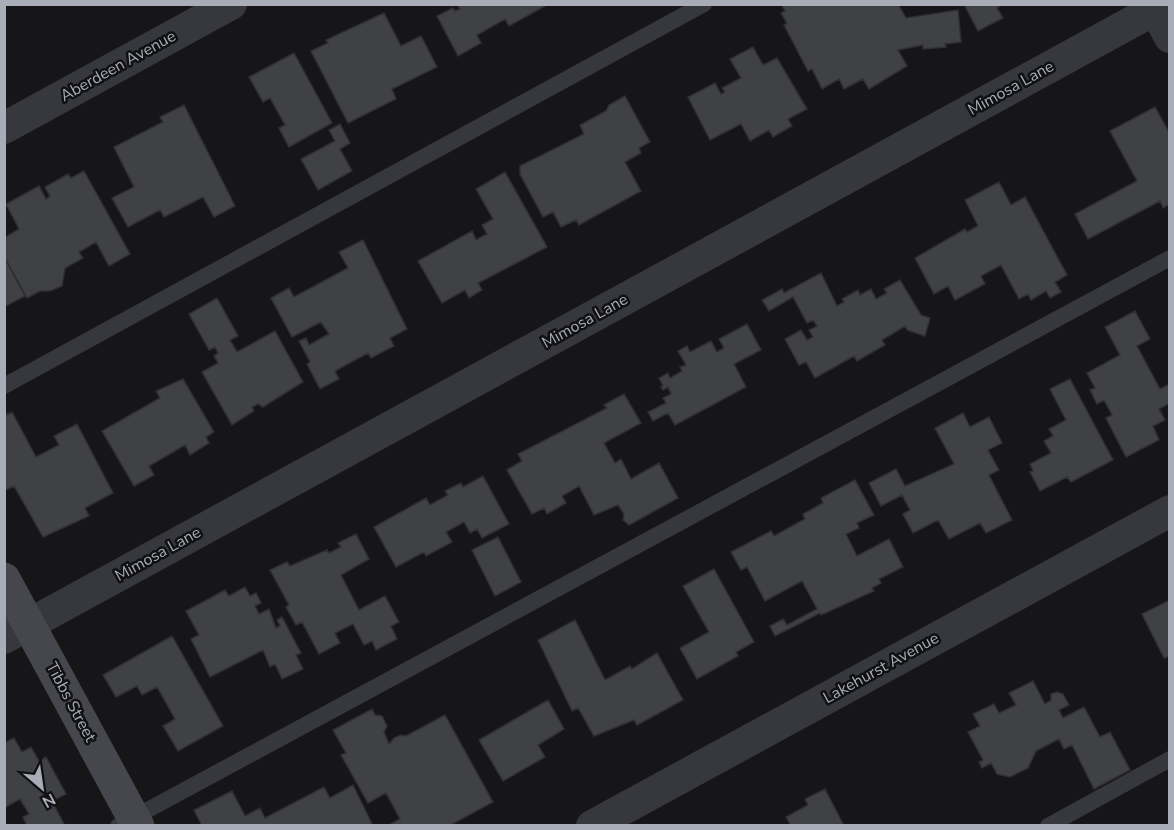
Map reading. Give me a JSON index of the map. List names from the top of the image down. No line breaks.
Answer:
{"streets":{"street":["Aberdeen Avenue","Mimosa Lane","Lakehurst Avenue","Tibbs Street"]},"crossings":[["Mimosa Lane","Tibbs Street"]],"north":"bottom right"}
